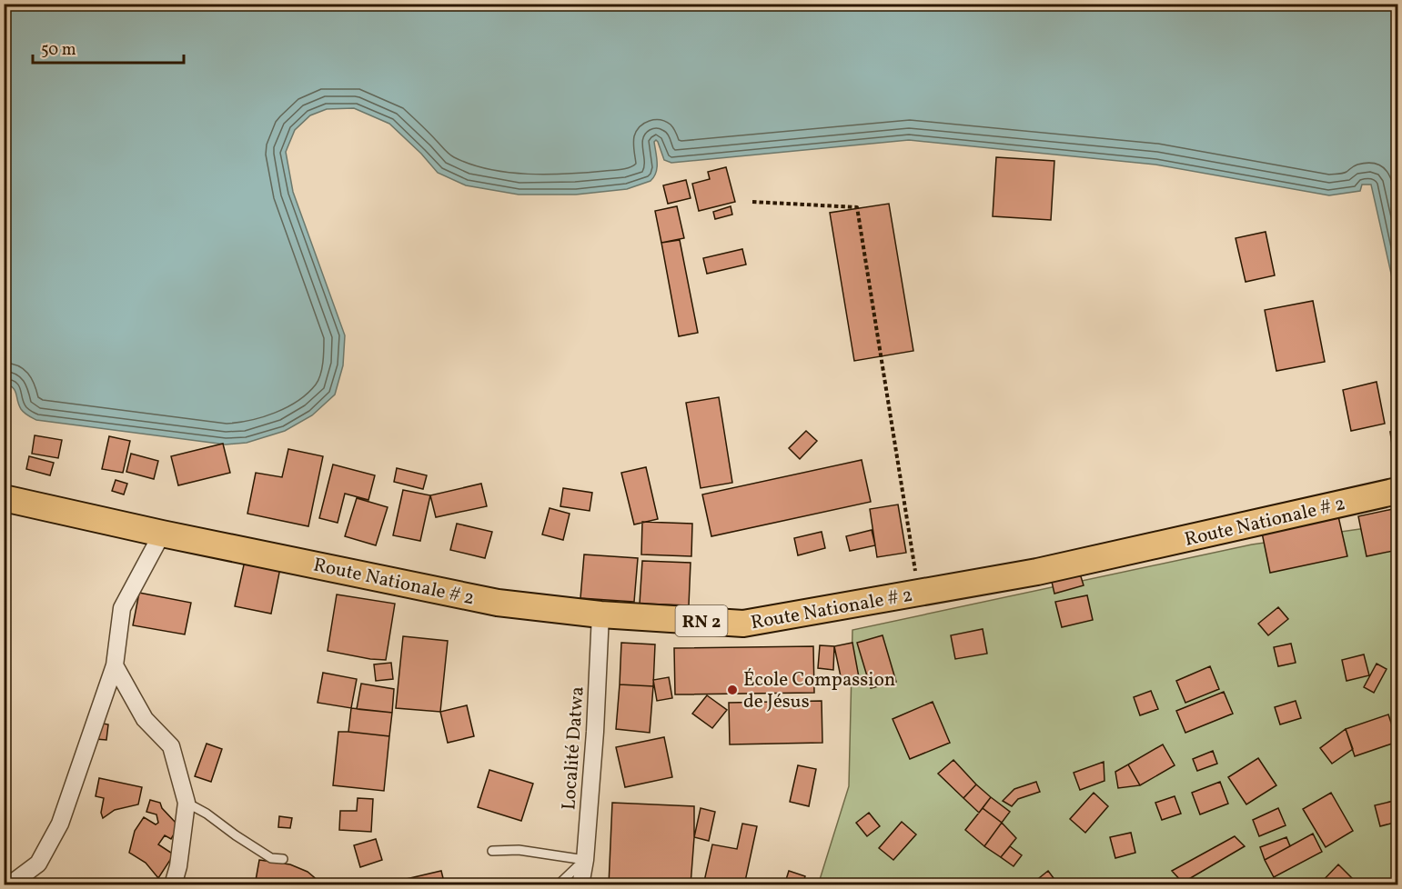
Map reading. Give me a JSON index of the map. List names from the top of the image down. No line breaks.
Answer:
{"streets":{"main road":["Route Nationale # 2","RN 2"],"street":["Localité Datwa"]},"crossings":[["Route Nationale # 2","Localité Datwa"]],"places":["École Compassion de Jésus"],"scale_bar":"50 m"}
